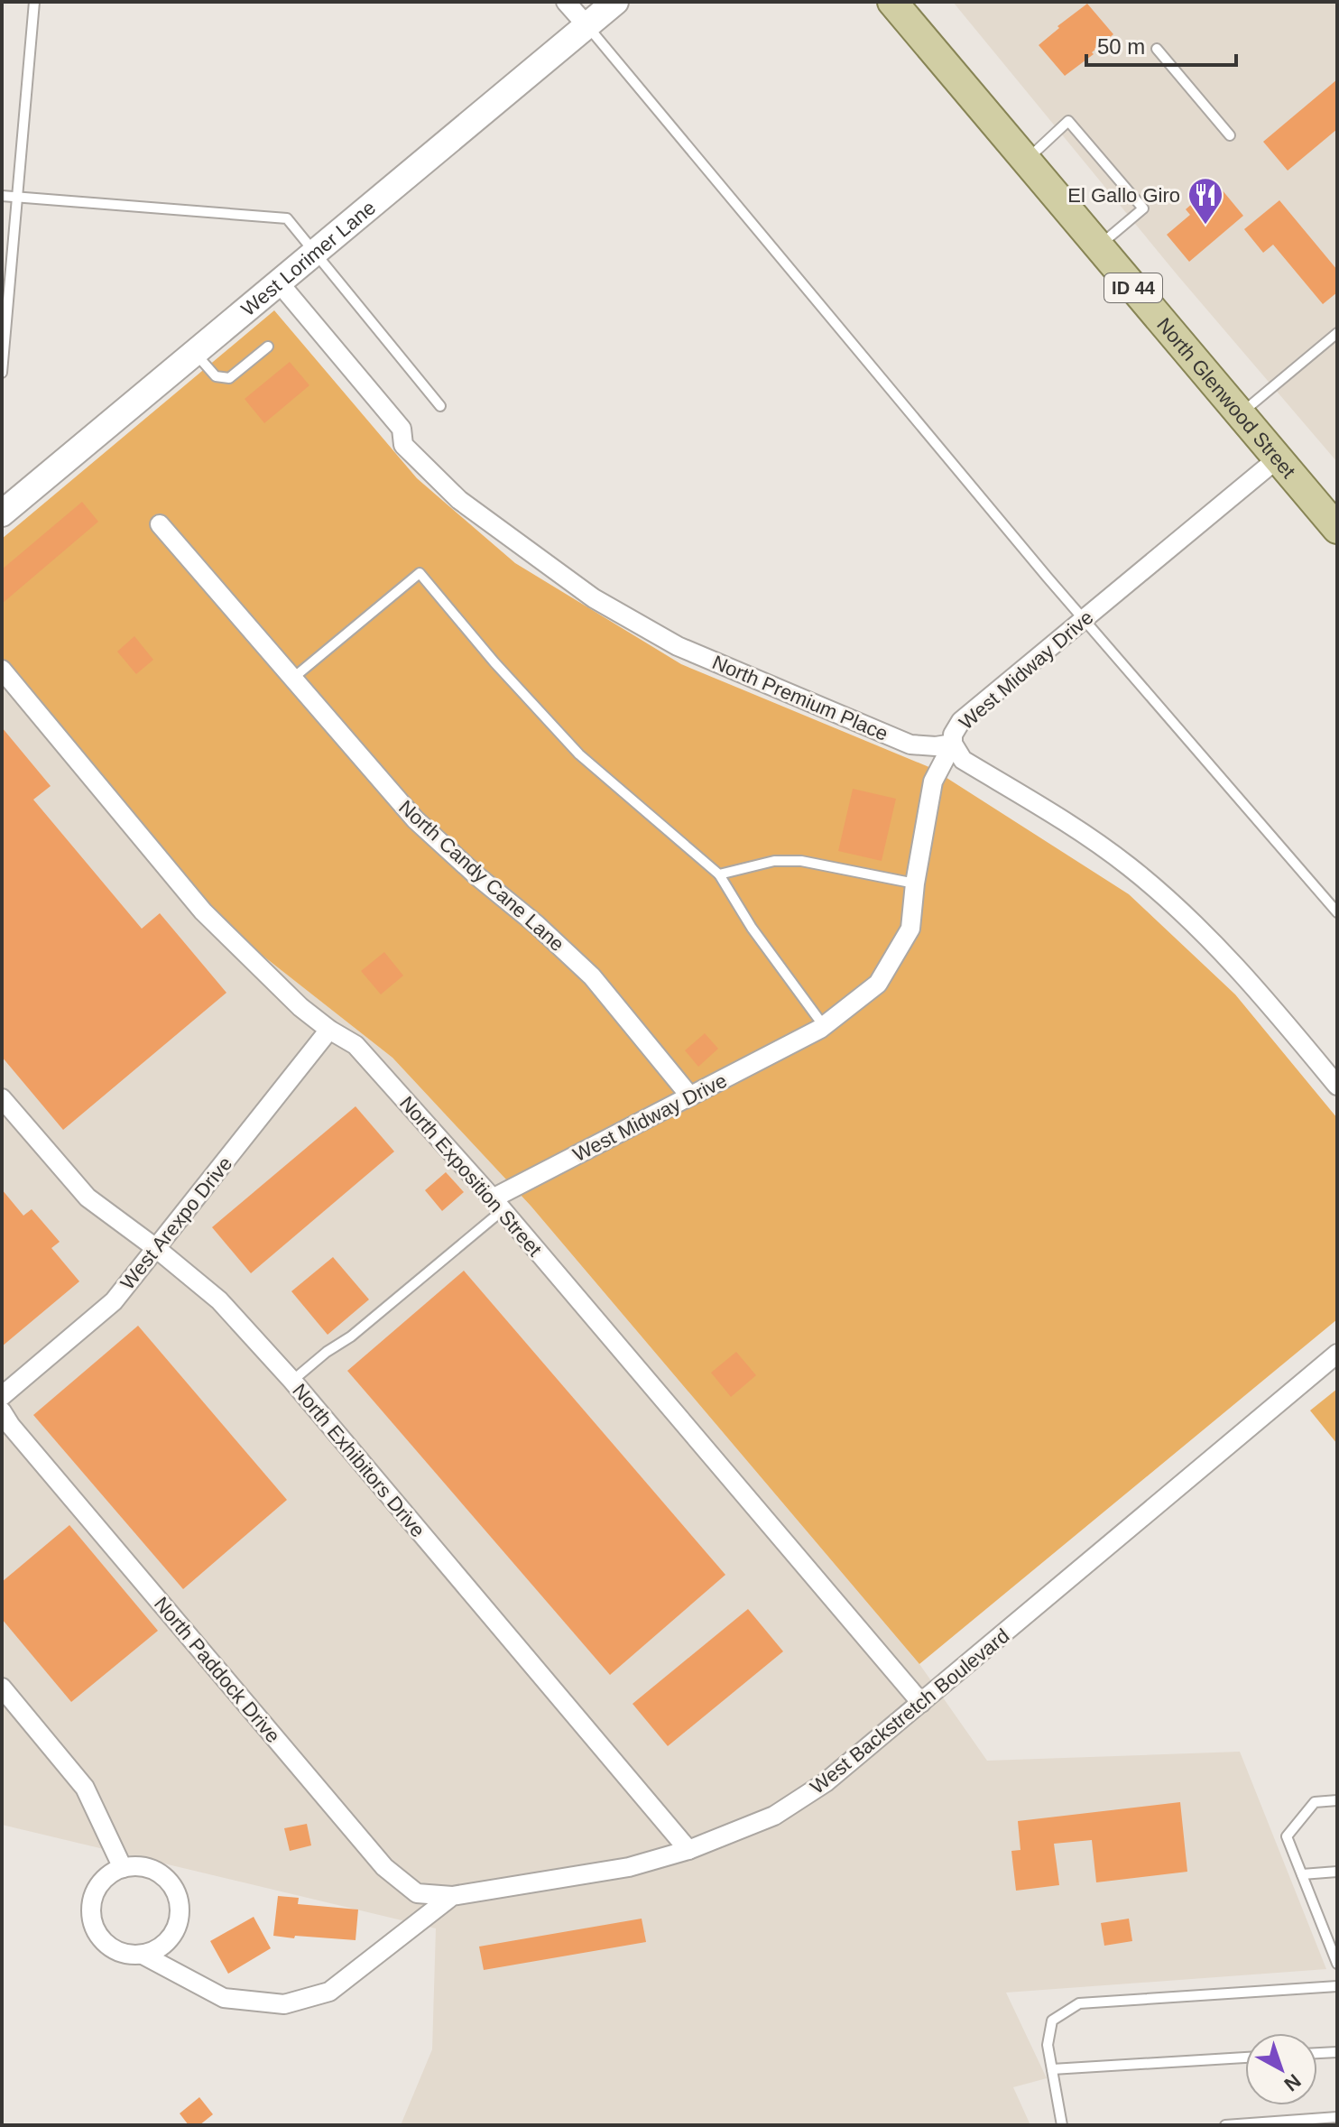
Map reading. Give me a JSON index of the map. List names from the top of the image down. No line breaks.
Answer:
{"streets":{"main road":["ID 44","North Glenwood Street"],"street":["West Lorimer Lane","West Midway Drive","North Premium Place","North Candy Cane Lane","North Exposition Street","West Arexpo Drive","North Exhibitors Drive","North Paddock Drive","West Backstretch Boulevard"]},"crossings":[["West Lorimer Lane","North Premium Place"],["North Glenwood Street","West Midway Drive"],["West Midway Drive","North Premium Place"],["West Midway Drive","North Candy Cane Lane"],["West Midway Drive","North Exposition Street"],["North Exposition Street","West Arexpo Drive"],["North Exposition Street","West Backstretch Boulevard"],["West Arexpo Drive","North Exhibitors Drive"],["North Exhibitors Drive","West Backstretch Boulevard"],["North Paddock Drive","West Backstretch Boulevard"]],"places":{"restaurant":["El Gallo Giro"]},"scale_bar":"50 m","north":"bottom right"}
